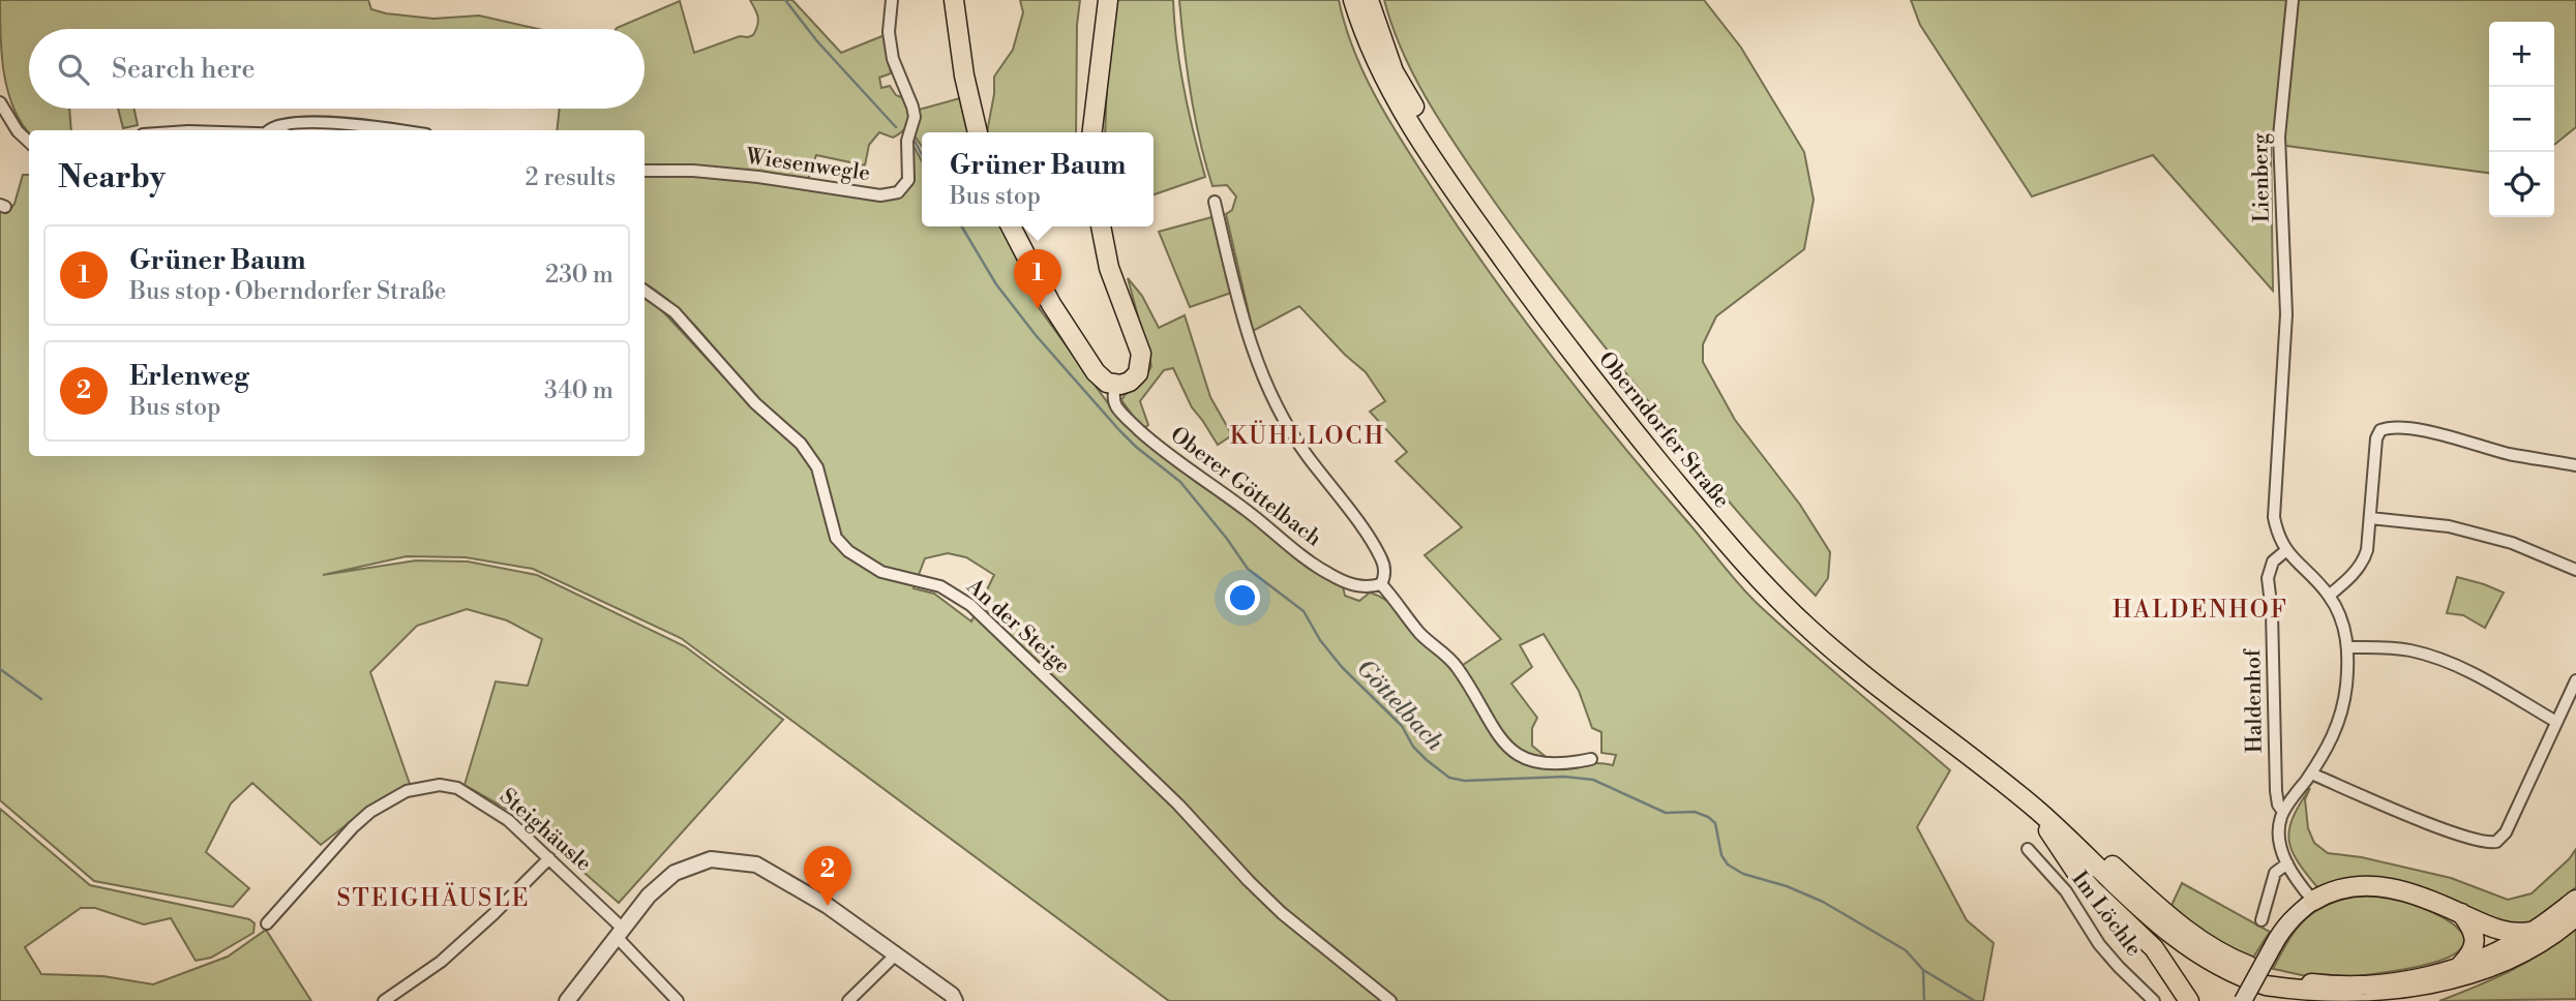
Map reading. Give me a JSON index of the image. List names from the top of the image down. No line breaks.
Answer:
{"streets":{"main road":["Oberndorfer Straße"],"street":["Wiesenwegle","Lienberg","Oberer Göttelbach","An der Steige","Haldenhof","Steighäusle","Im Löchle"]},"crossings":[["Lienberg","Haldenhof"]],"districts":["KÜHLLOCH","HALDENHOF","STEIGHÄUSLE"],"water":["Göttelbach"],"page":{"map_buttons":["+","−"],"search":"Search here","heading":["Nearby","2 results"],"popup":["Grüner Baum","Bus stop"],"list":[{"mark":"1","name":"Grüner Baum","note":"Bus stop · Oberndorfer Straße","value":"230 m"},{"mark":"2","name":"Erlenweg","note":"Bus stop","value":"340 m"}],"pins":["1","2"]}}
